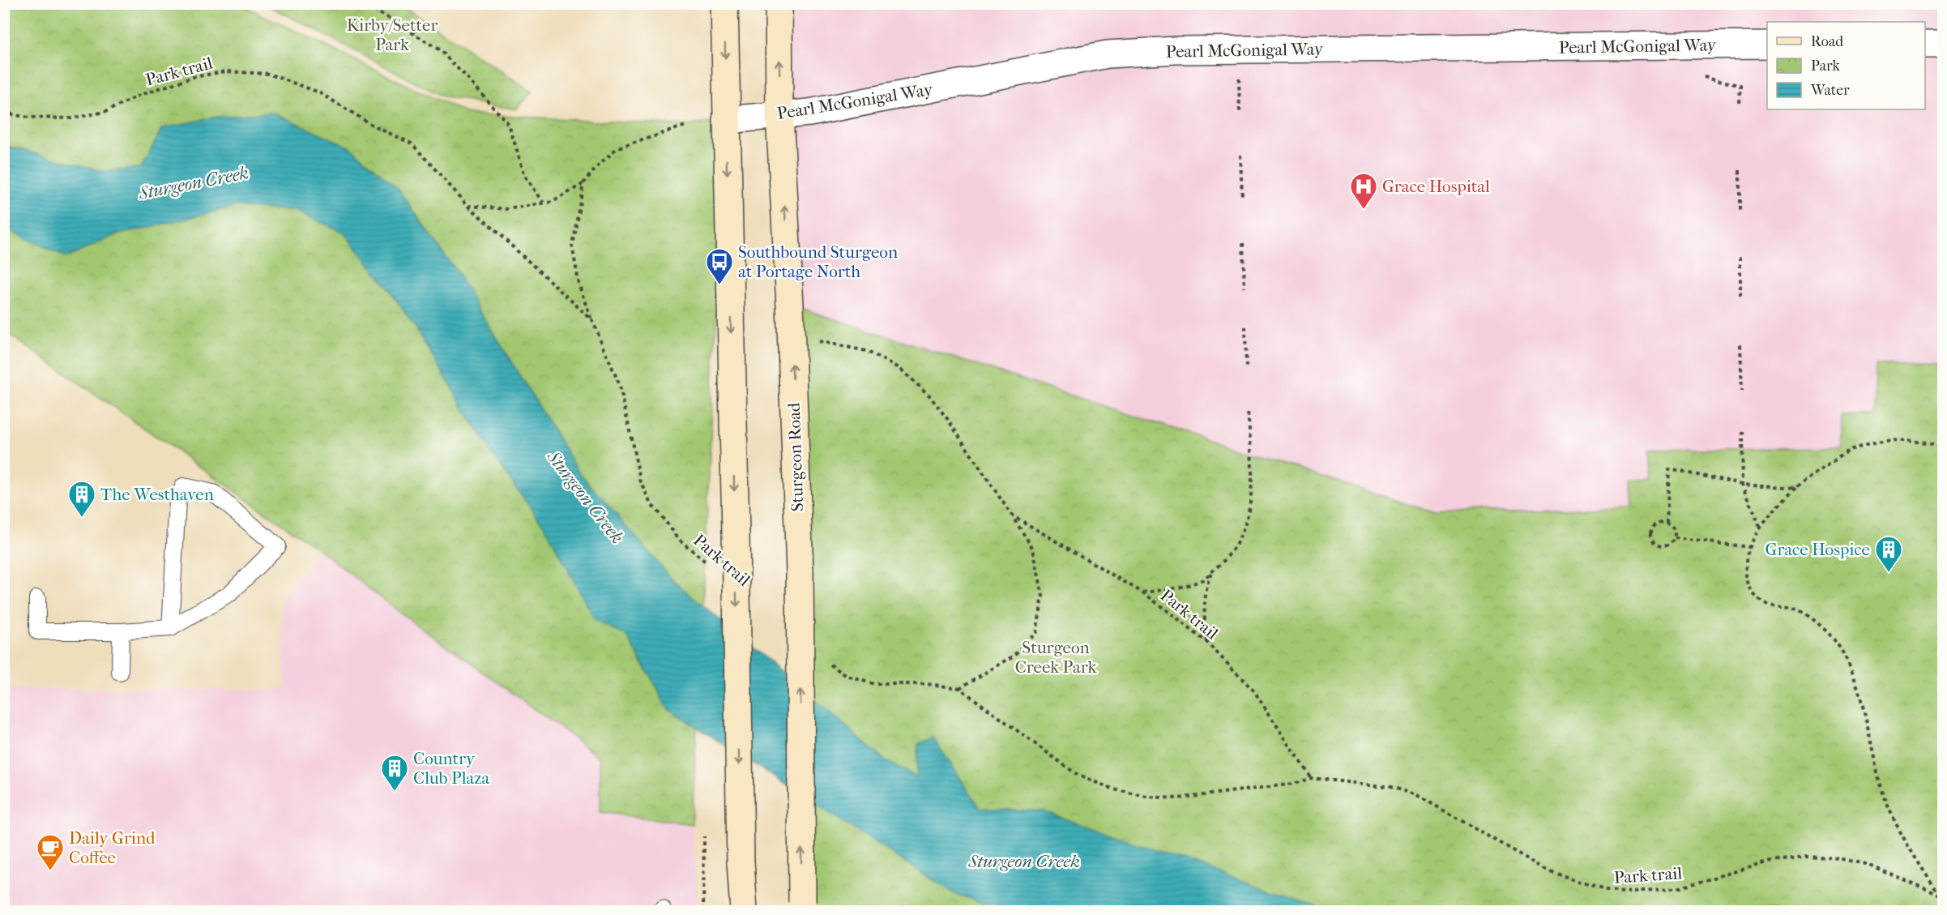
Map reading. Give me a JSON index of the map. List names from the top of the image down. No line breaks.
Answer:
{"streets":{"main road":["Sturgeon Road"],"street":["Pearl McGonigal Way"],"path":["Park trail"]},"crossings":[["Pearl McGonigal Way","Sturgeon Road"]],"water":["Sturgeon Creek"],"parks":["Kirby/Setter Park","Sturgeon Creek Park"],"places":{"hospital":["Grace Hospital"],"bus stop":["Southbound Sturgeon at Portage North"],"building":["The Westhaven","Grace Hospice","Country Club Plaza"],"cafe":["Daily Grind Coffee"]},"legend":["Road","Park","Water"]}
